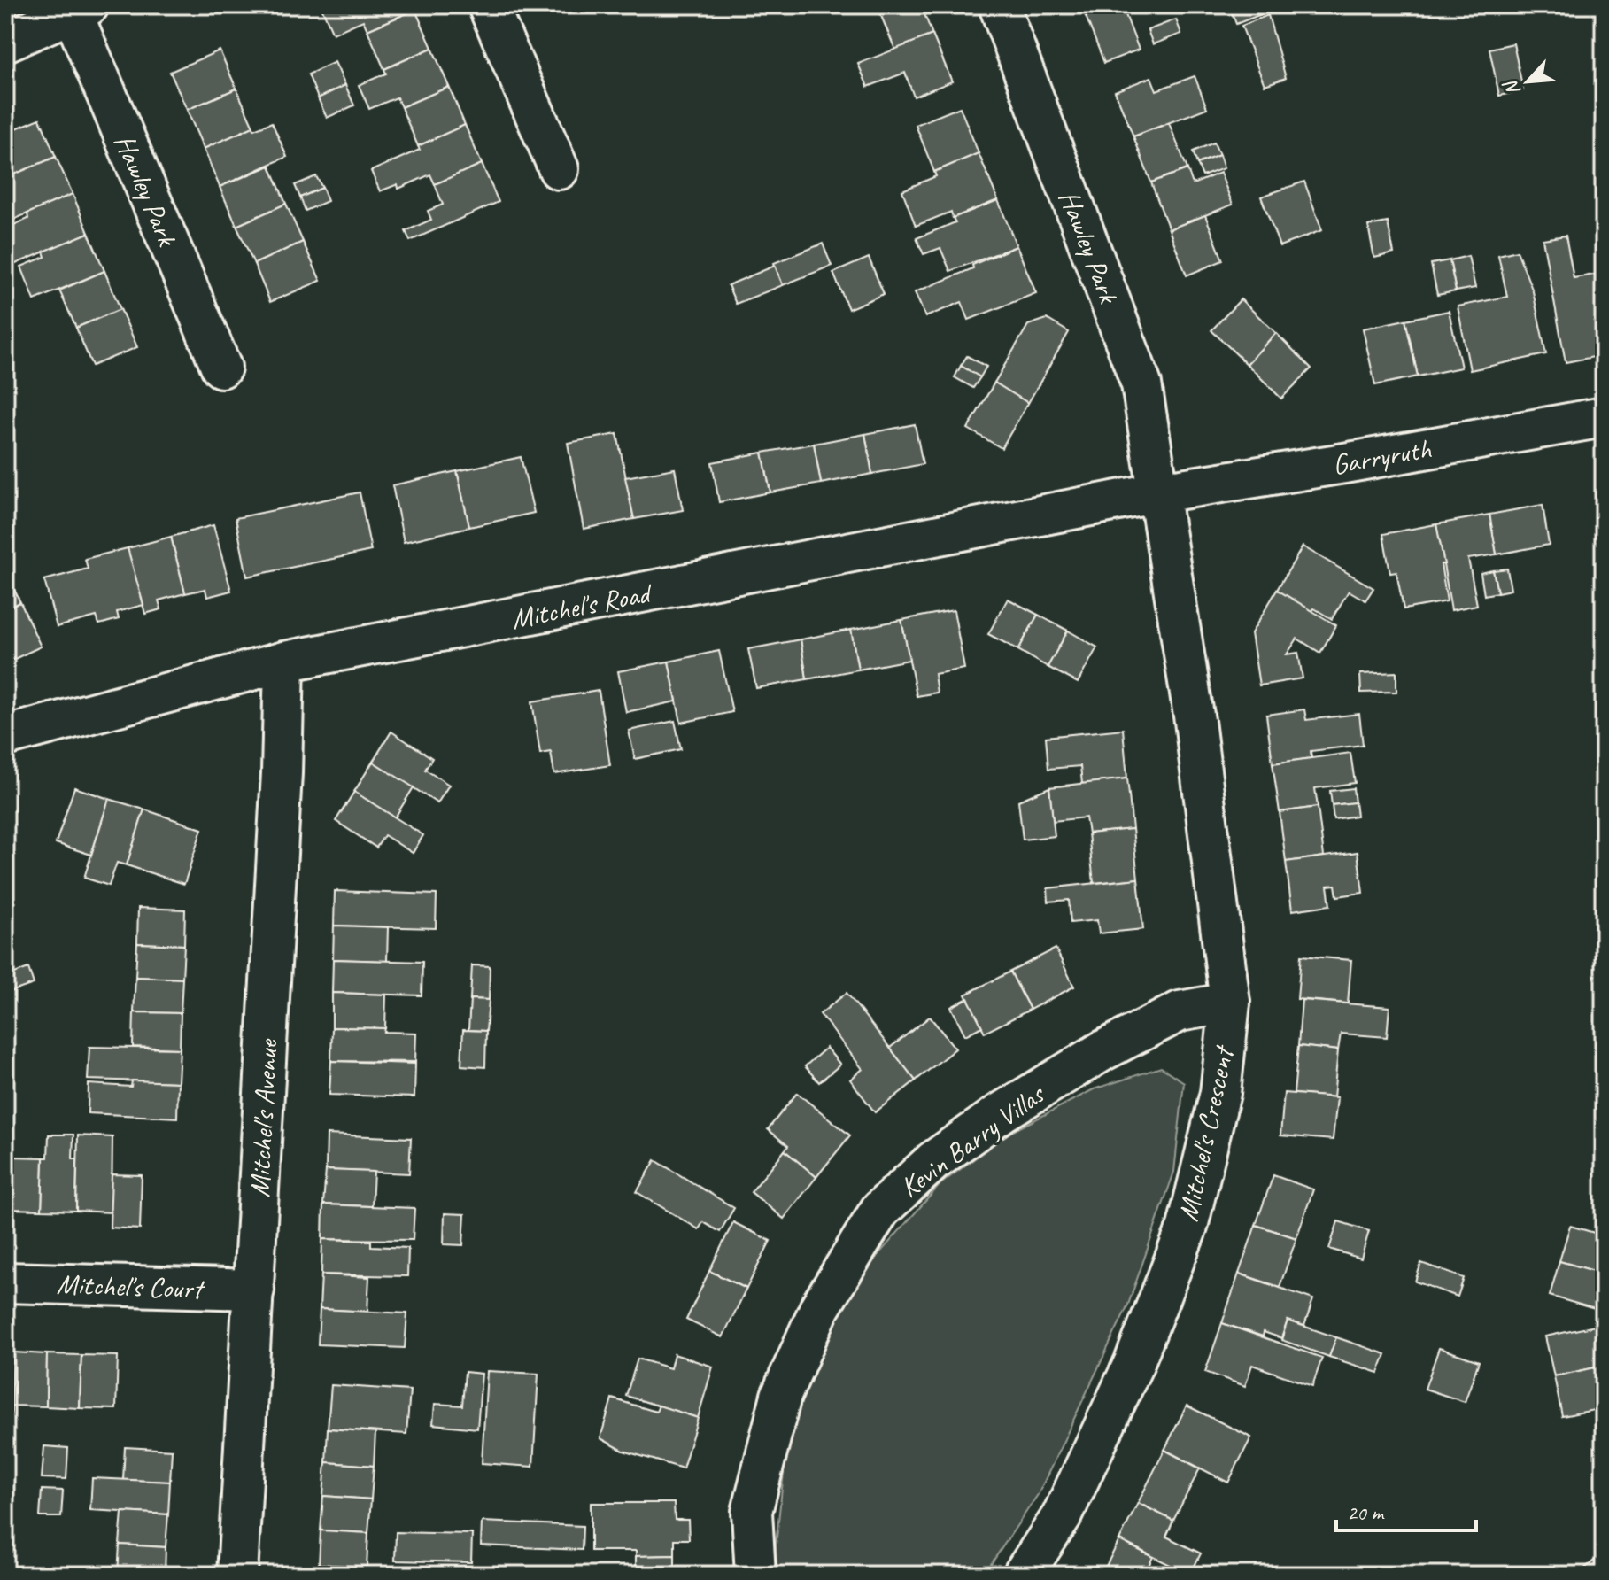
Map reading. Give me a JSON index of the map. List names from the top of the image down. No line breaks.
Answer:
{"streets":{"street":["Hawley Park","Garryruth","Mitchel's Road","Mitchel's Avenue","Mitchel's Crescent","Kevin Barry Villas","Mitchel's Court"]},"crossings":[["Hawley Park","Garryruth"],["Hawley Park","Mitchel's Road"],["Hawley Park","Mitchel's Crescent"],["Garryruth","Mitchel's Road"],["Garryruth","Mitchel's Crescent"],["Mitchel's Road","Mitchel's Avenue"],["Mitchel's Road","Mitchel's Crescent"],["Mitchel's Avenue","Mitchel's Court"],["Mitchel's Crescent","Kevin Barry Villas"]],"scale_bar":"20 m","north":"bottom left"}
